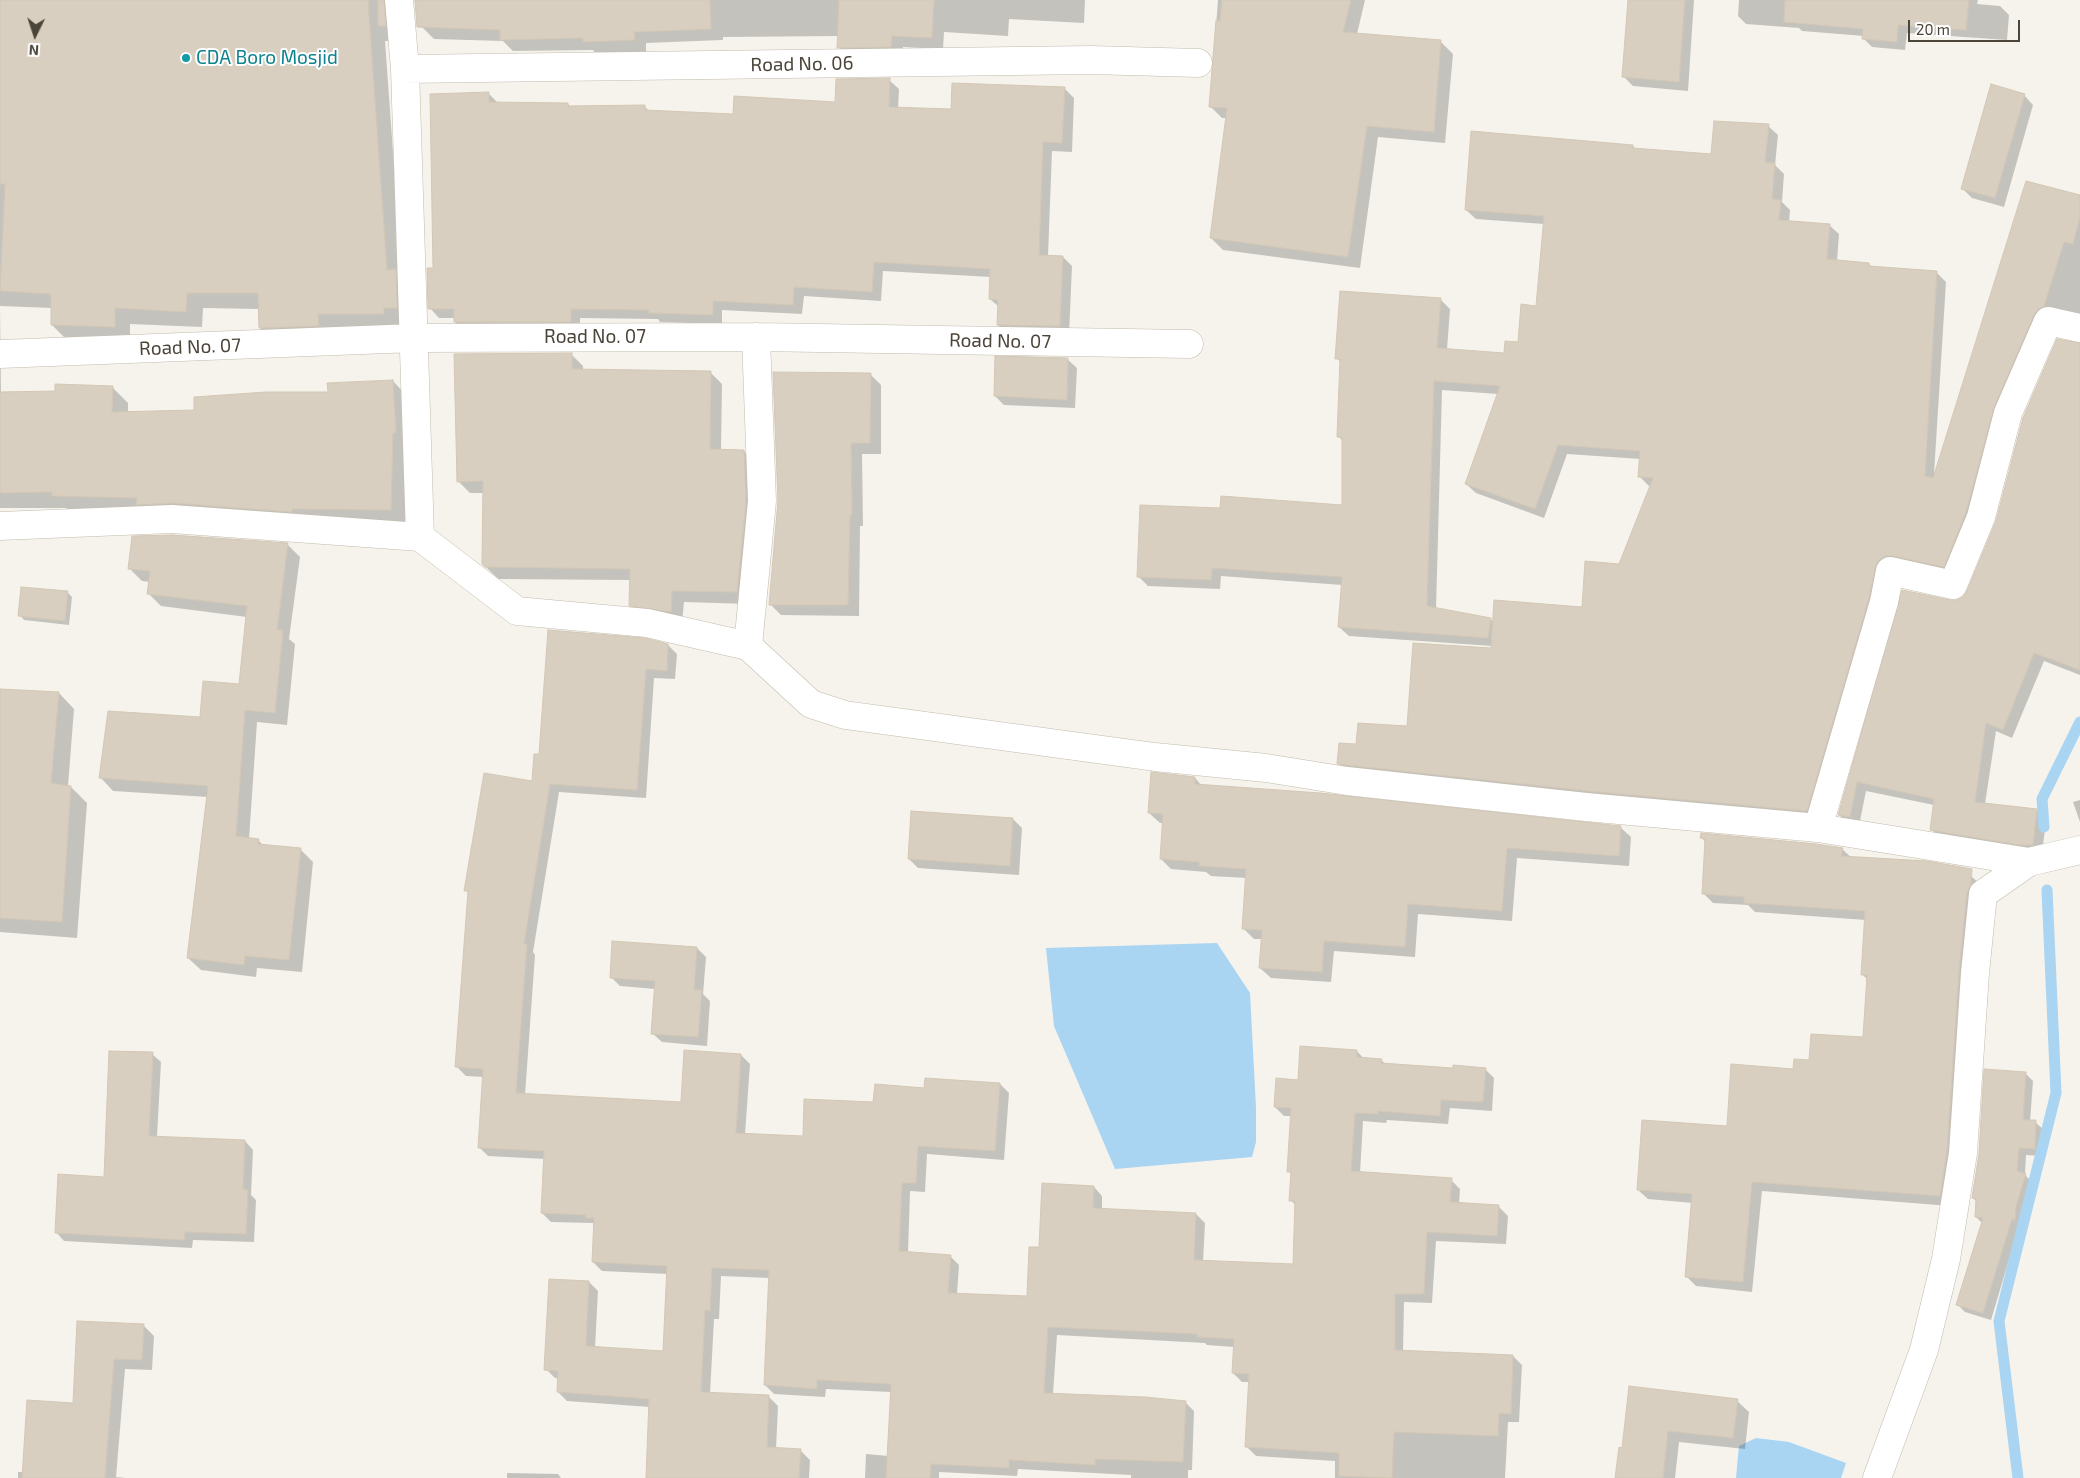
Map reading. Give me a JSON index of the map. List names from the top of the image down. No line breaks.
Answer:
{"streets":{"street":["Road No. 06","Road No. 07"]},"places":["CDA Boro Mosjid"],"scale_bar":"20 m","north":"bottom"}
